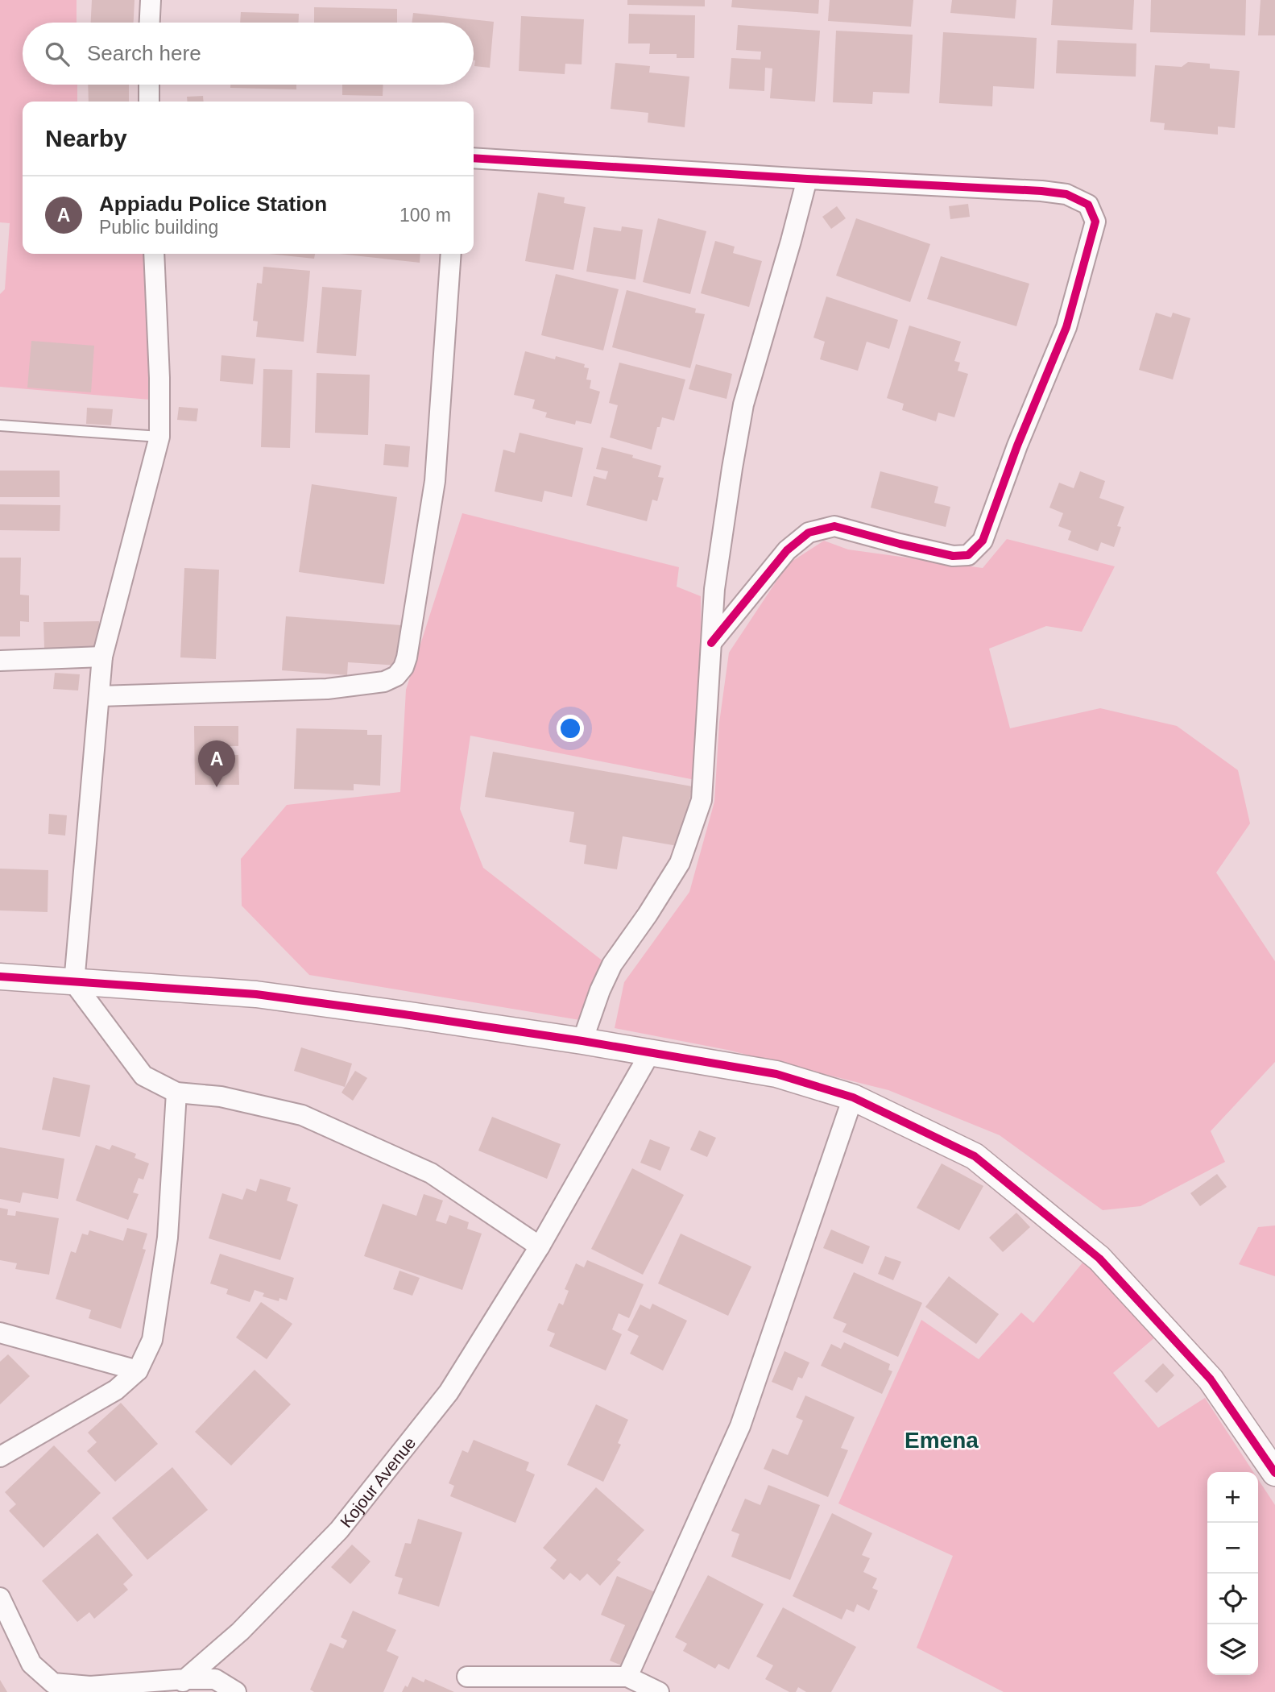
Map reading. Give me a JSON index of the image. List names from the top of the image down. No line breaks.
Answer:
{"streets":{"street":["Kojour Avenue"]},"districts":["Emena"],"page":{"search":"Search here","heading":"Nearby","list":[{"mark":"A","name":"Appiadu Police Station","note":"Public building","value":"100 m"}],"pins":"A","map_buttons":["+","−"]}}
